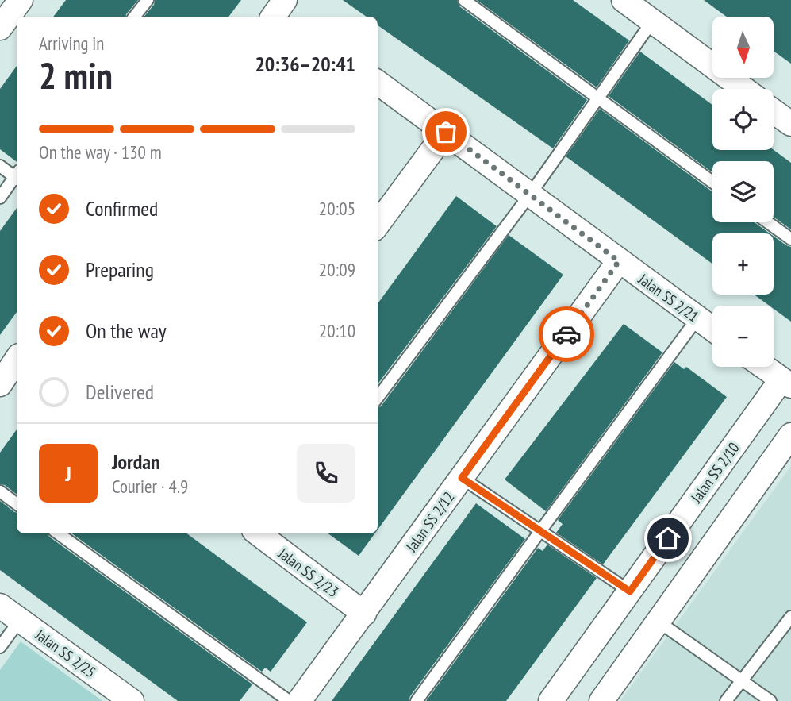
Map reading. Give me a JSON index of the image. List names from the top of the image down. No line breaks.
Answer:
{"streets":{"street":["Jalan SS 2/21","Jalan SS 2/10","Jalan SS 2/12","Jalan SS 2/23","Jalan SS 2/25"]},"crossings":[["Jalan SS 2/21","Jalan SS 2/12"],["Jalan SS 2/12","Jalan SS 2/23"]],"north":"bottom","page":{"map_buttons":["+","−"],"heading":["2 min","Arriving in","20:36–20:41"],"panel":["Jordan","Courier · 4.9"],"bar":"On the way · 130 m","list":[["Confirmed","20:05"],["Preparing","20:09"],["On the way","20:10"],"Delivered"],"round":"J"}}
